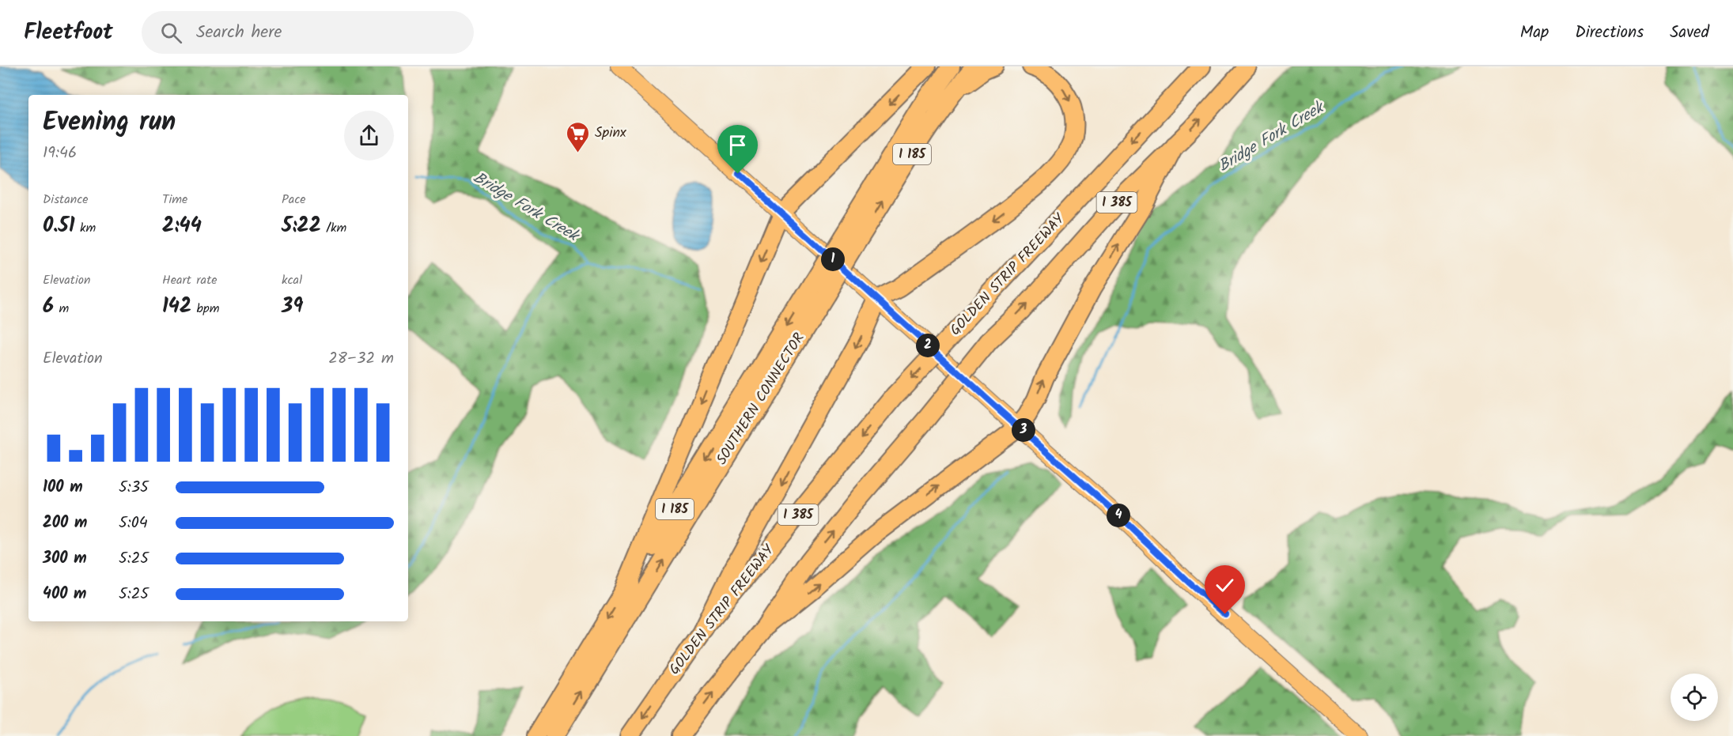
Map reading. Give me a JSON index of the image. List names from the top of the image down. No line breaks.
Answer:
{"streets":{"highway":["I 185","I 385","GOLDEN STRIP FREEWAY","SOUTHERN CONNECTOR"]},"water":["Bridge Fork Creek"],"places":{"supermarket":["Spinx"]},"page":{"header":"Fleetfoot","search":"Search here","nav":["Map","Directions","Saved"],"heading":["Evening run","19:46"],"stats":[["Distance","0.51 km"],["Time","2:44"],["Pace","5:22 /km"],["Elevation","6 m"],["Heart rate","142 bpm"],["kcal","39"]],"pins":["1","2","3","4"],"chart":["Elevation","28–32 m"],"list":[{"name":"100 m","note":"5:35"},{"name":"200 m","note":"5:04"},{"name":"300 m","note":"5:25"},{"name":"400 m","note":"5:25"}]}}
